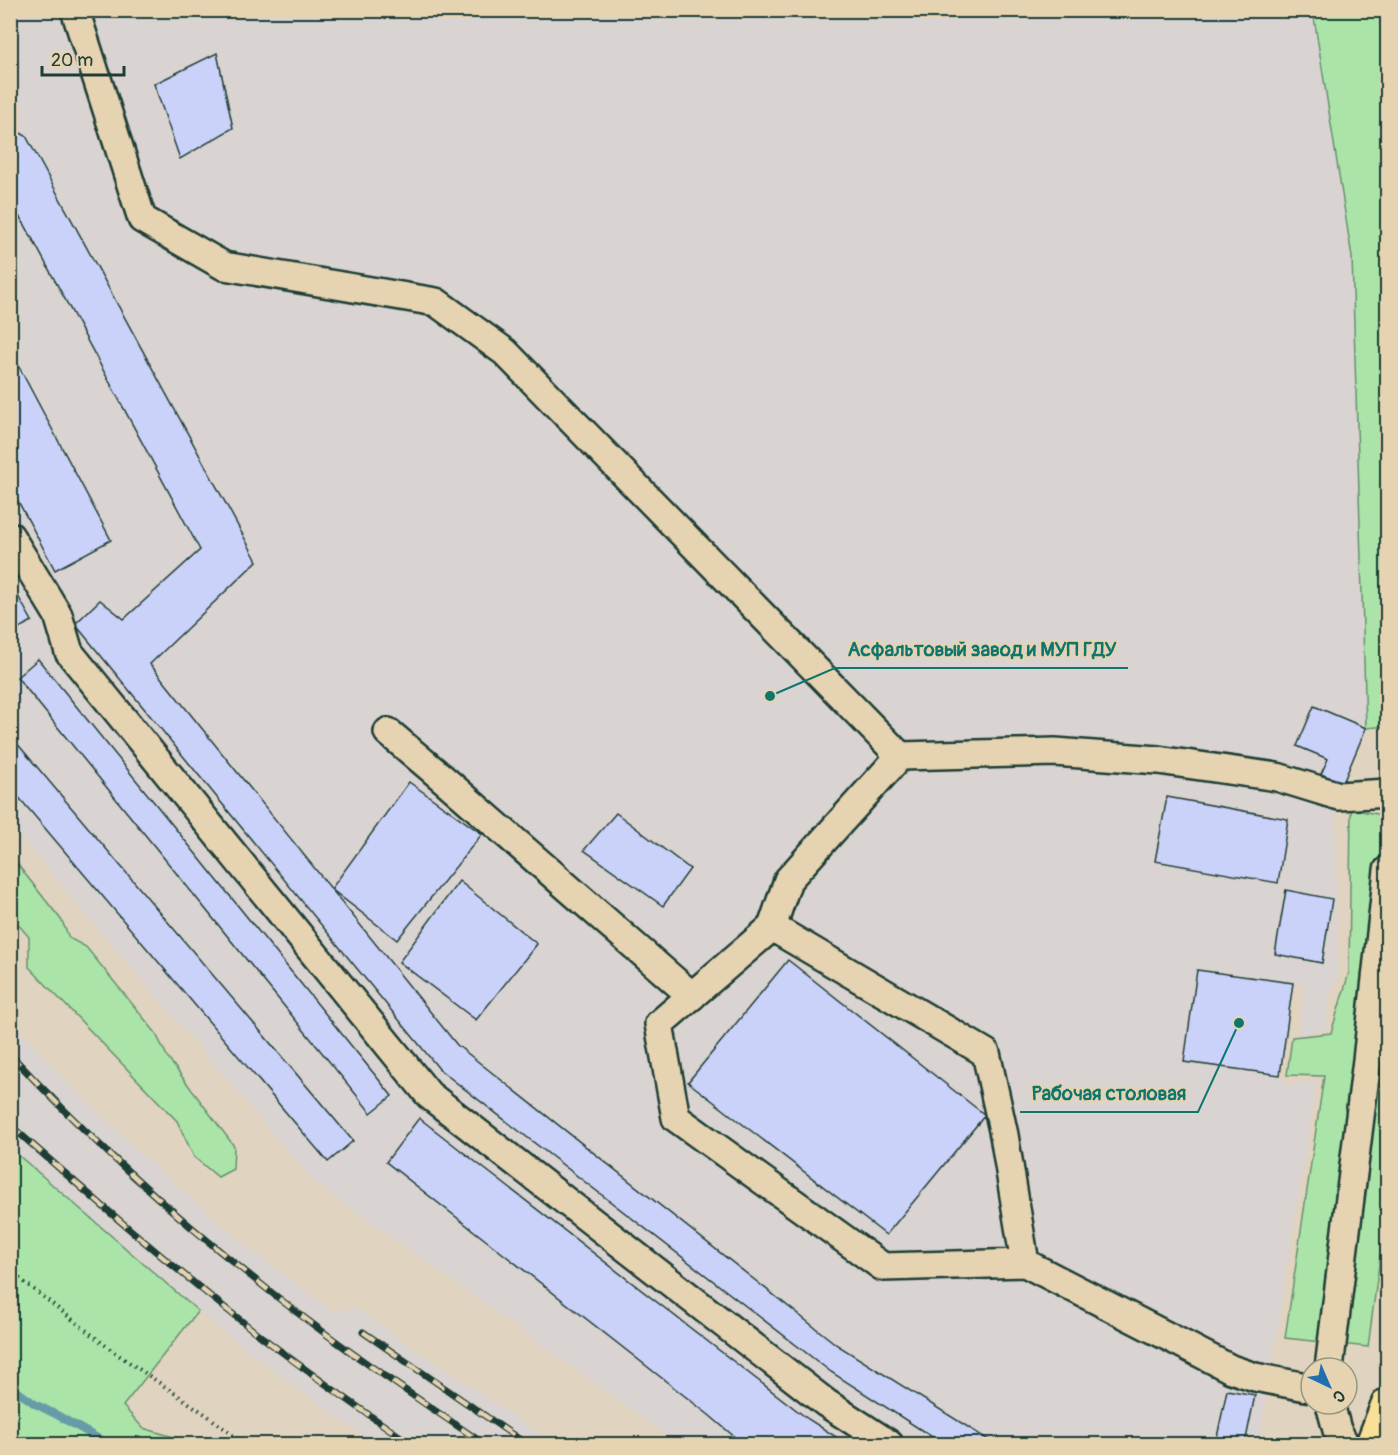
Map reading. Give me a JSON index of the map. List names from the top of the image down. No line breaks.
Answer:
{"places":["Асфальтовый завод и МУП ГДУ","Рабочая столовая"],"scale_bar":"20 m","north":"bottom right"}
